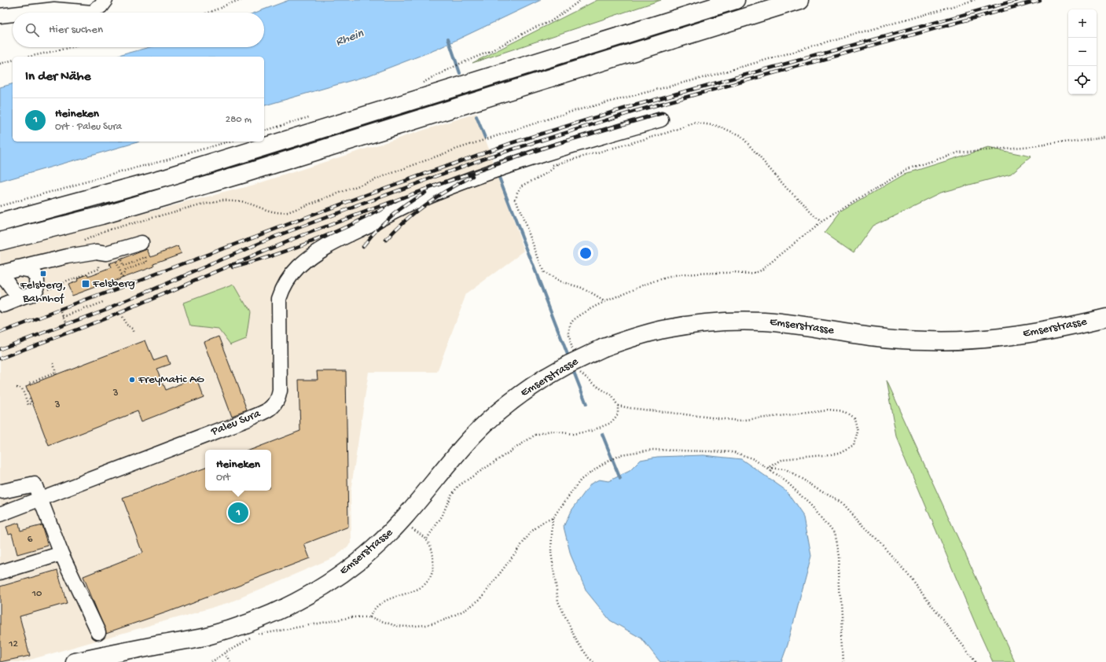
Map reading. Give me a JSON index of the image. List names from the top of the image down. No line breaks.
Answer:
{"streets":{"main road":["Emserstrasse"],"street":["Paleu Sura"]},"water":["Rhein"],"places":{"transit":["Felsberg, Bahnhof","Felsberg"],"other":["FreyMatic AG"]},"house_numbers":["3","3","6","10","12"],"page":{"map_buttons":["+","−"],"search":"Hier suchen","heading":"In der Nähe","list":[{"mark":"1","name":"Heineken","note":"Ort · Paleu Sura","value":"280 m"}],"popup":["Heineken","Ort"],"pins":"1"}}
